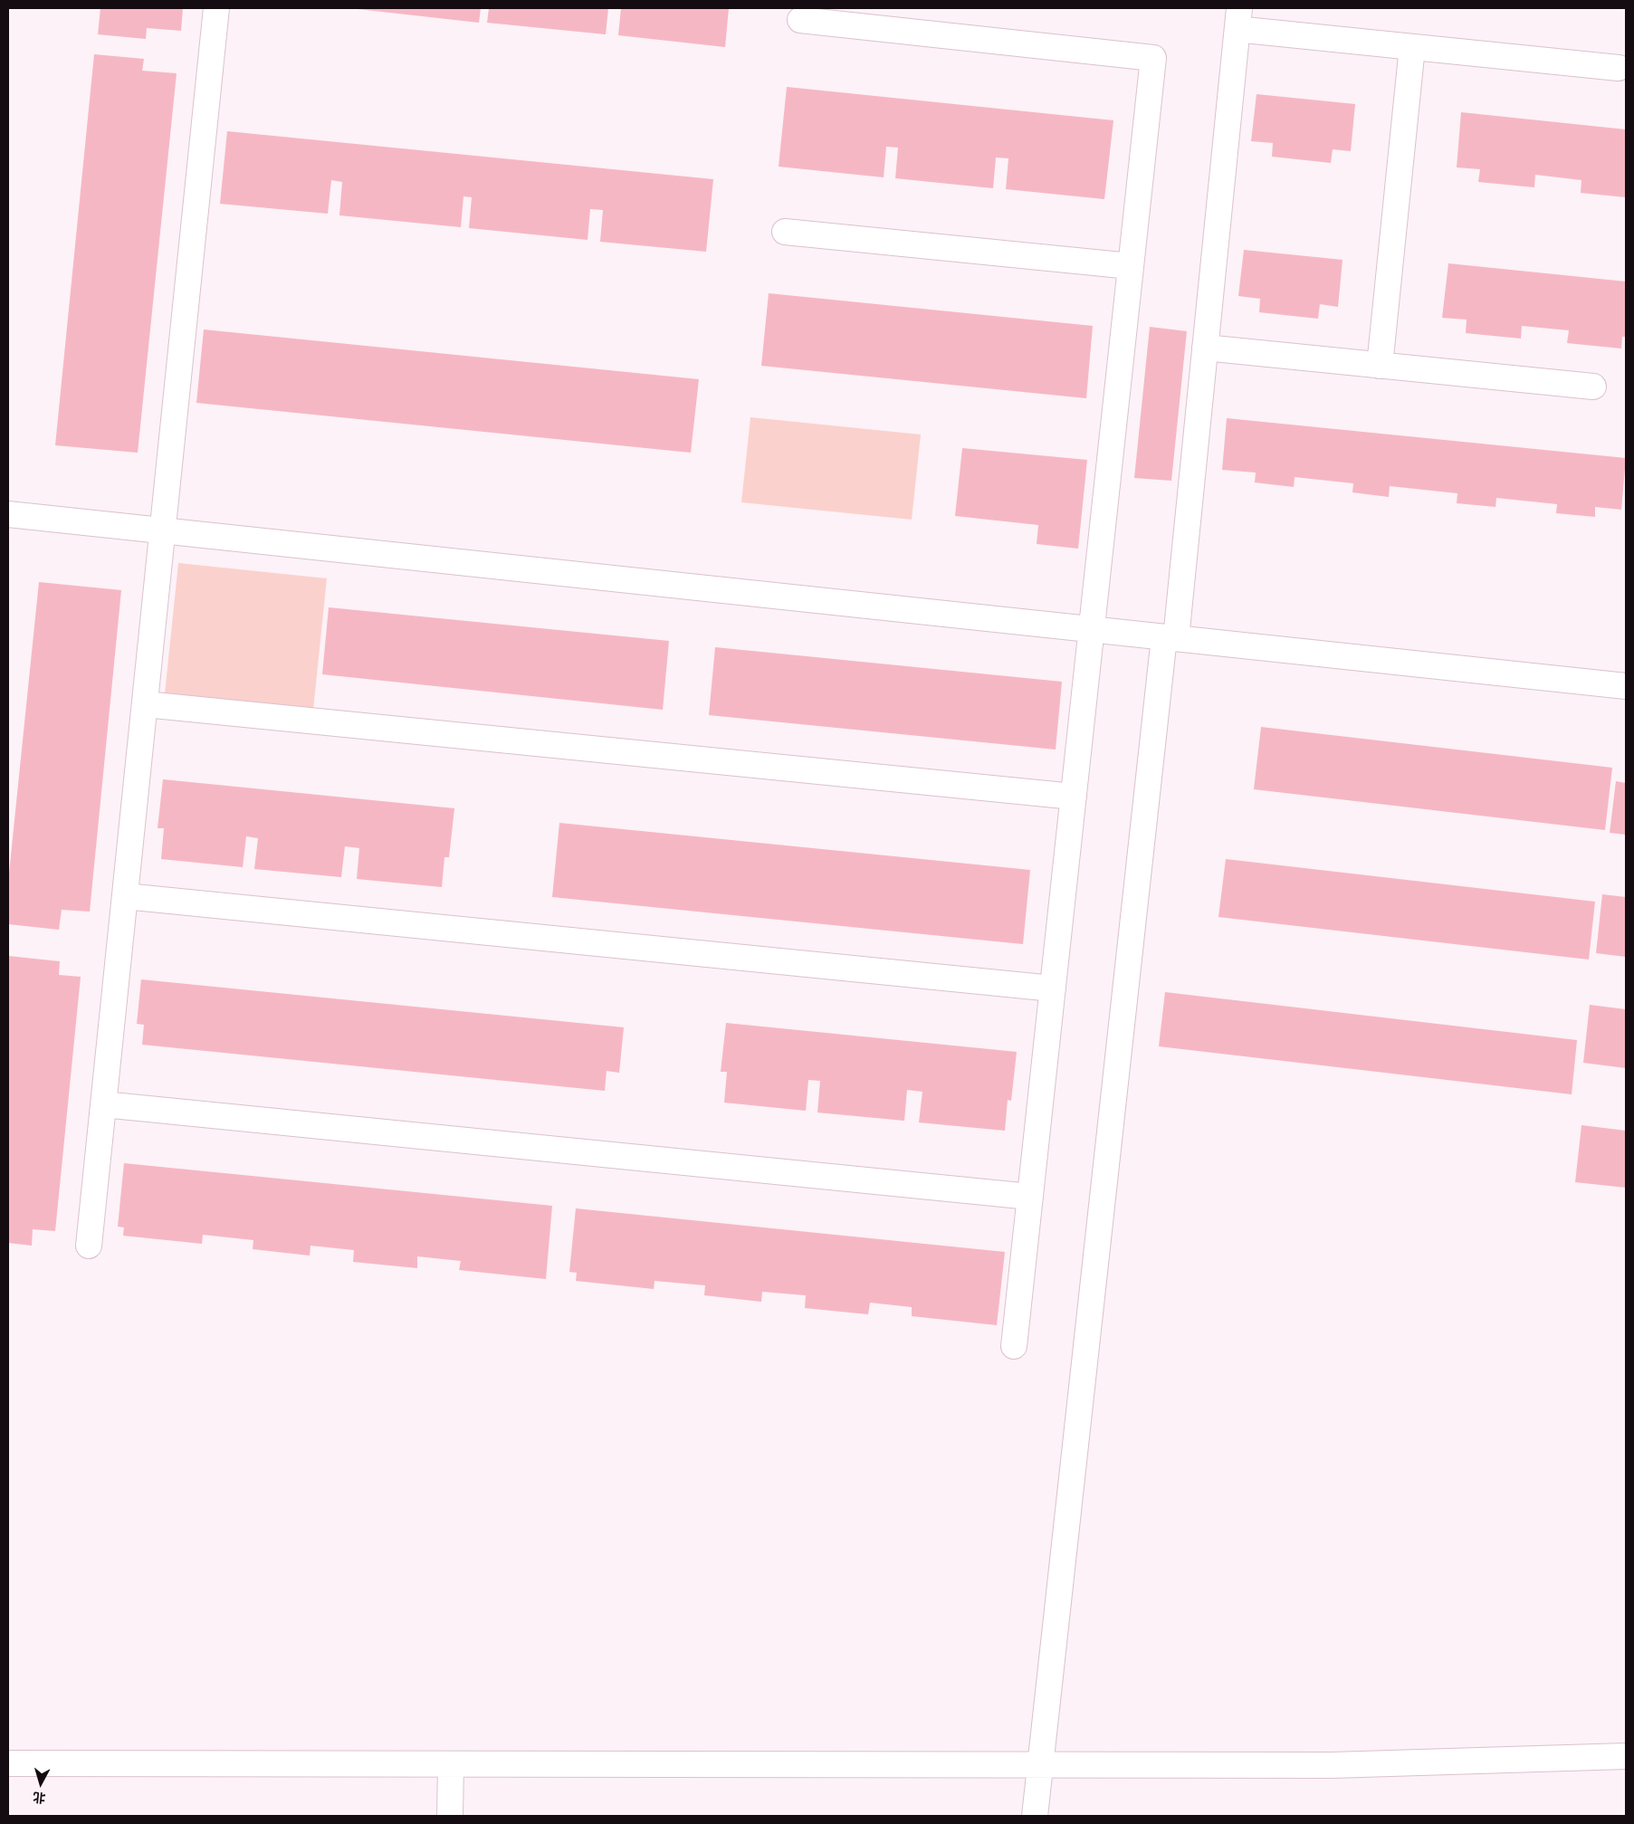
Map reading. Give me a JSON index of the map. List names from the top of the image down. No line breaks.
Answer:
{"north":"bottom"}
